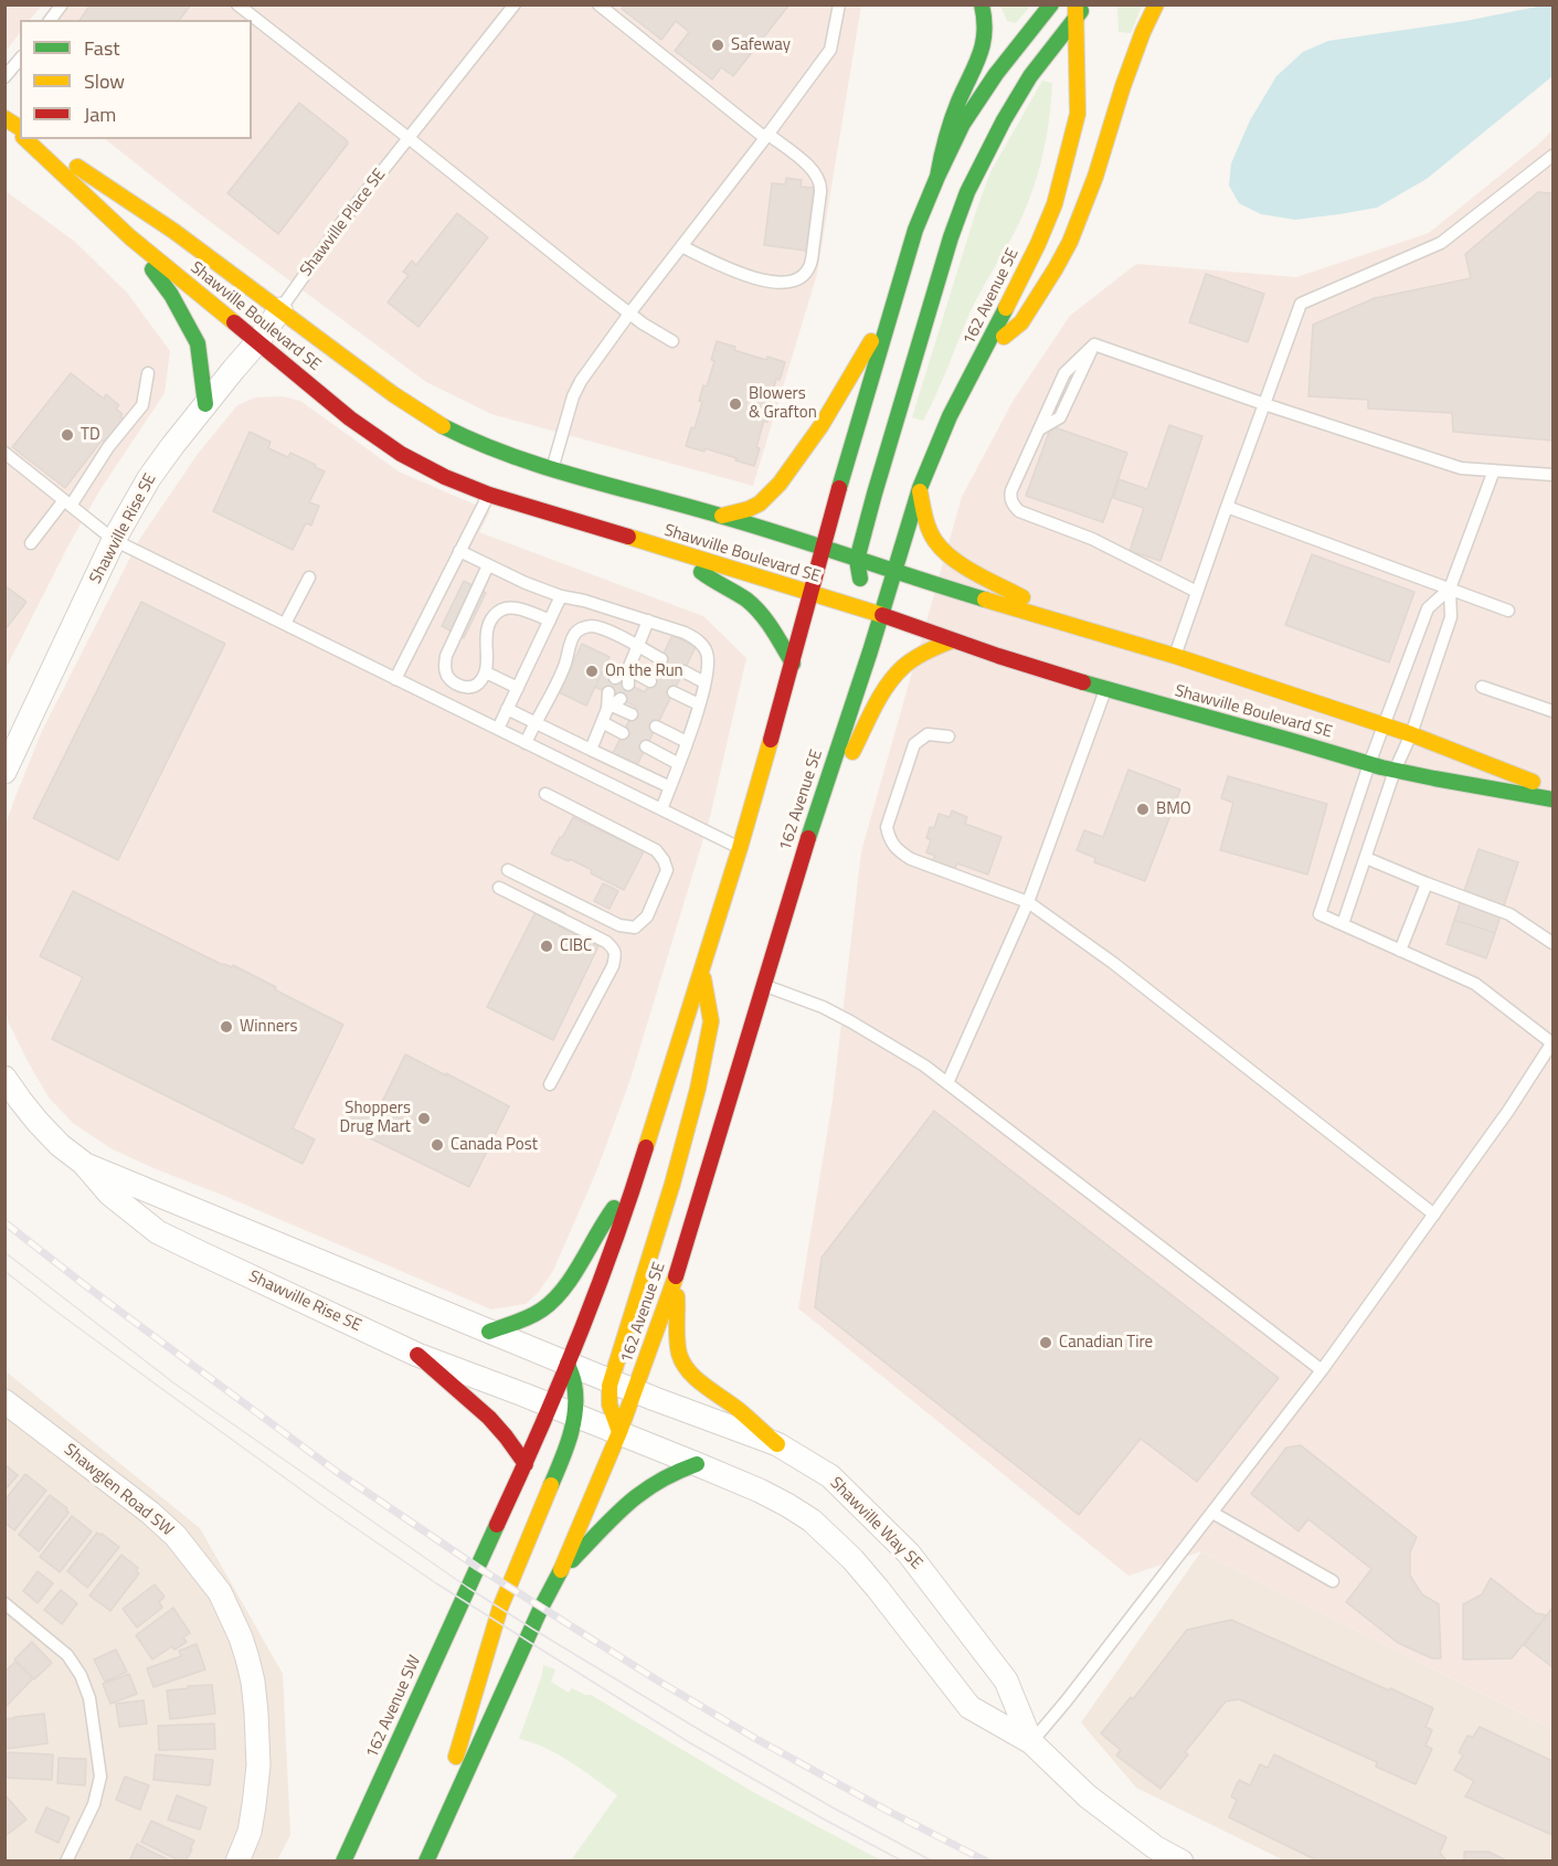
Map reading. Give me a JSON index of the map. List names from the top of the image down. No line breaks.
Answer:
{"streets":{"main road":["162 Avenue SE","Shawville Boulevard SE","162 Avenue SW"],"street":["Shawville Rise SE","Shawglen Road SW","Shawville Way SE"],"lane":["Shawville Place SE"]},"crossings":[["Shawville Place SE","Shawville Boulevard SE"],["Shawville Place SE","Shawville Rise SE"],["162 Avenue SE","Shawville Boulevard SE"],["162 Avenue SE","Shawville Way SE"],["Shawville Boulevard SE","Shawville Rise SE"],["Shawville Rise SE","Shawville Way SE"]],"places":["Safeway","Blowers & Grafton","TD","On the Run","BMO","CIBC","Winners","Shoppers Drug Mart","Canada Post","Canadian Tire"],"legend":["Fast","Slow","Jam"]}
